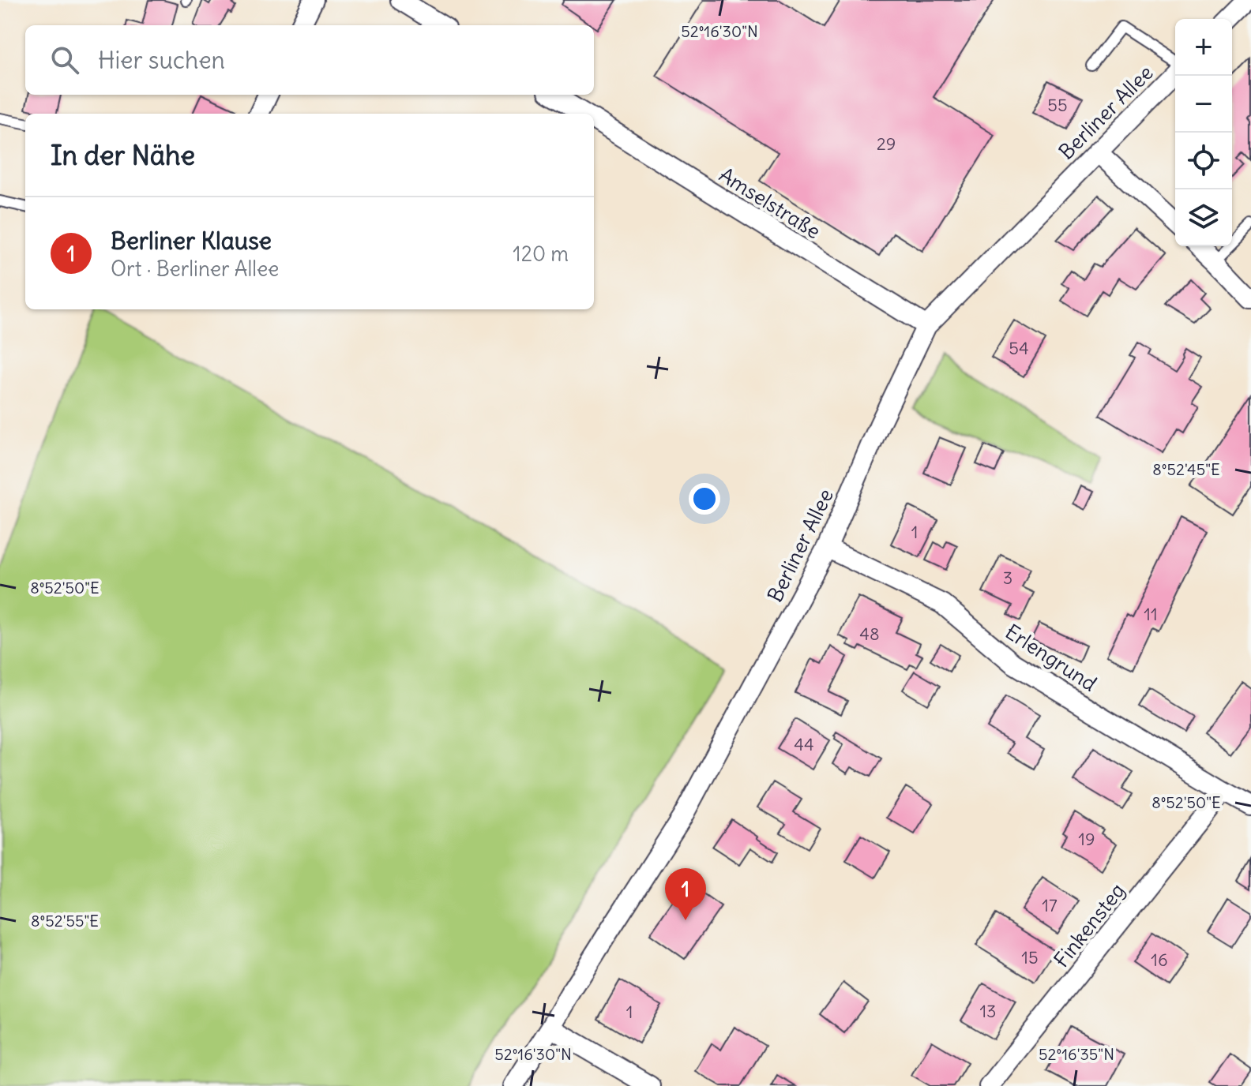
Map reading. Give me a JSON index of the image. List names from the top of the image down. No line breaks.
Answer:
{"streets":{"street":["Berliner Allee","Amselstraße","Erlengrund","Finkensteg"]},"crossings":[["Berliner Allee","Amselstraße"],["Berliner Allee","Erlengrund"],["Erlengrund","Finkensteg"]],"house_numbers":["55","29","54","1","3","11","48","44","19","17","15","16","13","1"],"page":{"map_buttons":["+","−"],"search":"Hier suchen","heading":"In der Nähe","list":[{"mark":"1","name":"Berliner Klause","note":"Ort · Berliner Allee","value":"120 m"}],"pins":"1"},"coordinates":["52°16'30\"N","8°52'45\"E","8°52'50\"E","8°52'55\"E","52°16'35\"N"]}
